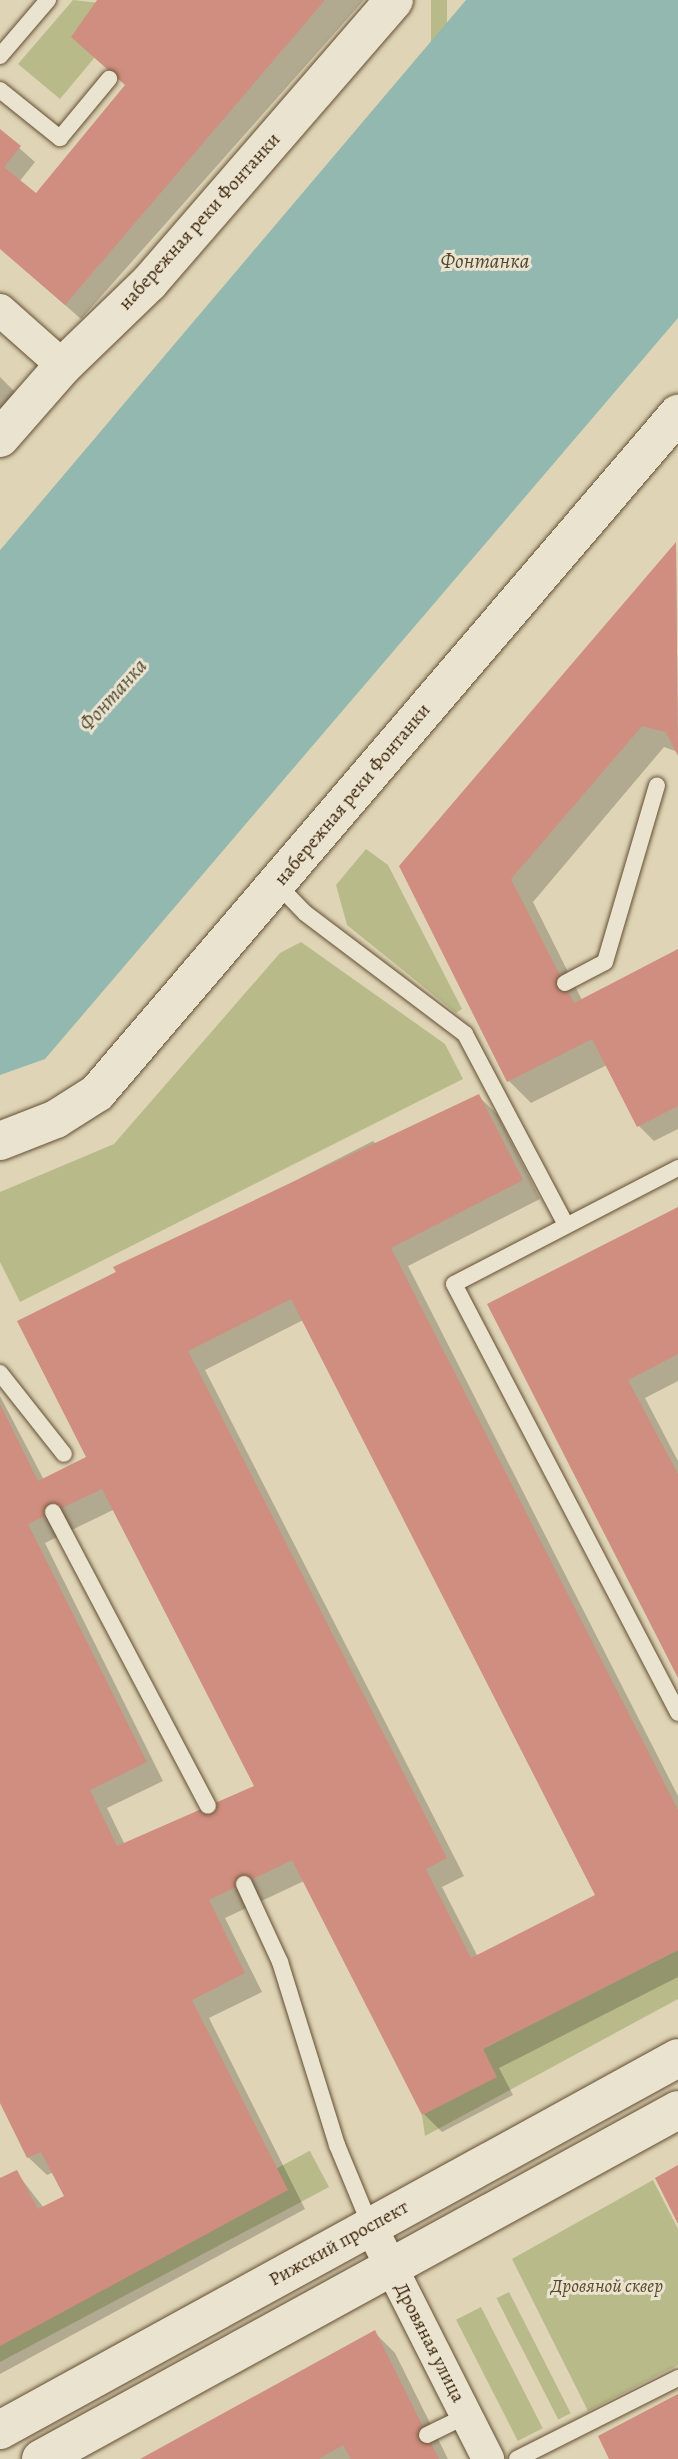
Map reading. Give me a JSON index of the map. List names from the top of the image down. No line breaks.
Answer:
{"streets":{"street":["набережная реки Фонтанки","Рижский проспект","Дровяная улица"]},"crossings":[["Рижский проспект","Дровяная улица"]],"water":["Фонтанка"],"parks":["Дровяной сквер"]}
